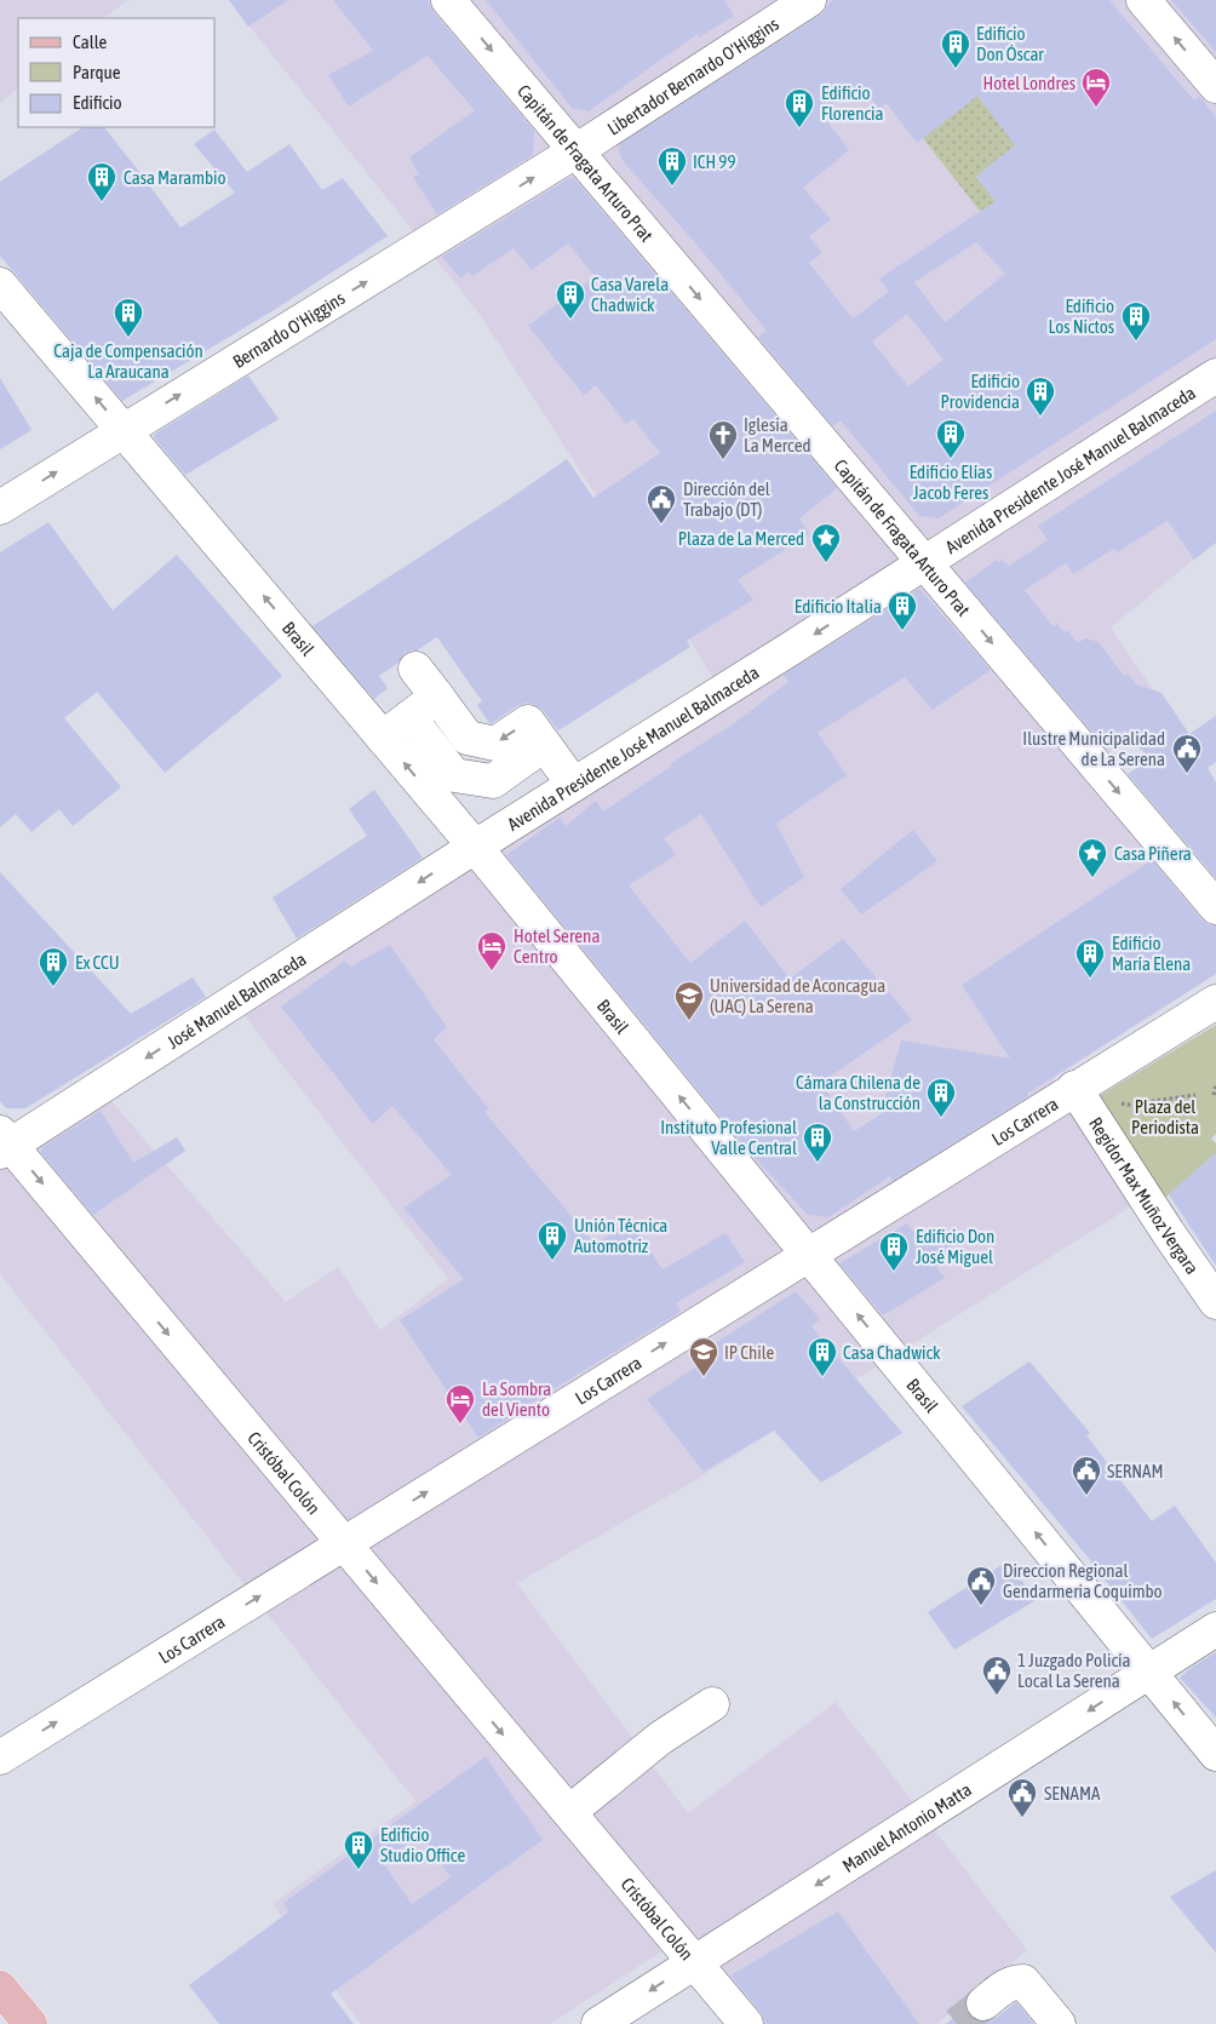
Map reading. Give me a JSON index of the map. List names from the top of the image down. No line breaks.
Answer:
{"streets":{"street":["Libertador Bernardo O'Higgins","Capitán de Fragata Arturo Prat","Bernardo O'Higgins","Avenida Presidente José Manuel Balmaceda","Brasil","José Manuel Balmaceda","Los Carrera","Regidor Max Muñoz Vergara","Cristóbal Colón","Manuel Antonio Matta"]},"crossings":[["Libertador Bernardo O'Higgins","Capitán de Fragata Arturo Prat"],["Libertador Bernardo O'Higgins","Bernardo O'Higgins"],["Capitán de Fragata Arturo Prat","Bernardo O'Higgins"],["Capitán de Fragata Arturo Prat","Avenida Presidente José Manuel Balmaceda"],["Bernardo O'Higgins","Brasil"],["Avenida Presidente José Manuel Balmaceda","Brasil"],["Avenida Presidente José Manuel Balmaceda","José Manuel Balmaceda"],["Brasil","José Manuel Balmaceda"],["Brasil","Los Carrera"],["Brasil","Manuel Antonio Matta"],["José Manuel Balmaceda","Cristóbal Colón"],["Los Carrera","Regidor Max Muñoz Vergara"],["Los Carrera","Cristóbal Colón"],["Cristóbal Colón","Manuel Antonio Matta"]],"one_way":["Capitán de Fragata Arturo Prat","Bernardo O'Higgins","Avenida Presidente José Manuel Balmaceda","Brasil","José Manuel Balmaceda","Los Carrera","Cristóbal Colón","Manuel Antonio Matta"],"parks":["Plaza del Periodista"],"places":{"building":["Edificio Don Óscar","Edificio Florencia","ICH 99","Casa Marambio","Casa Varela Chadwick","Caja de Compensación La Araucana","Edificio Los Nictos","Edificio Providencia","Edificio Elías Jacob Feres","Edificio Italia","Edificio María Elena","Ex CCU","Cámara Chilena de la Construcción","Instituto Profesional Valle Central","Unión Técnica Automotriz","Edificio Don José Miguel","Casa Chadwick","Edificio Studio Office"],"hotel":["Hotel Londres","Hotel Serena Centro","La Sombra del Viento"],"church":["Iglesia La Merced"],"public building":["Dirección del Trabajo (DT)","Ilustre Municipalidad de La Serena","SERNAM","Direccion Regional Gendarmeria Coquimbo","1 Juzgado Policía Local La Serena","SENAMA"],"place":["Plaza de La Merced","Casa Piñera"],"school or university":["Universidad de Aconcagua (UAC) La Serena","IP Chile"]},"legend":["Calle","Parque","Edificio"]}
